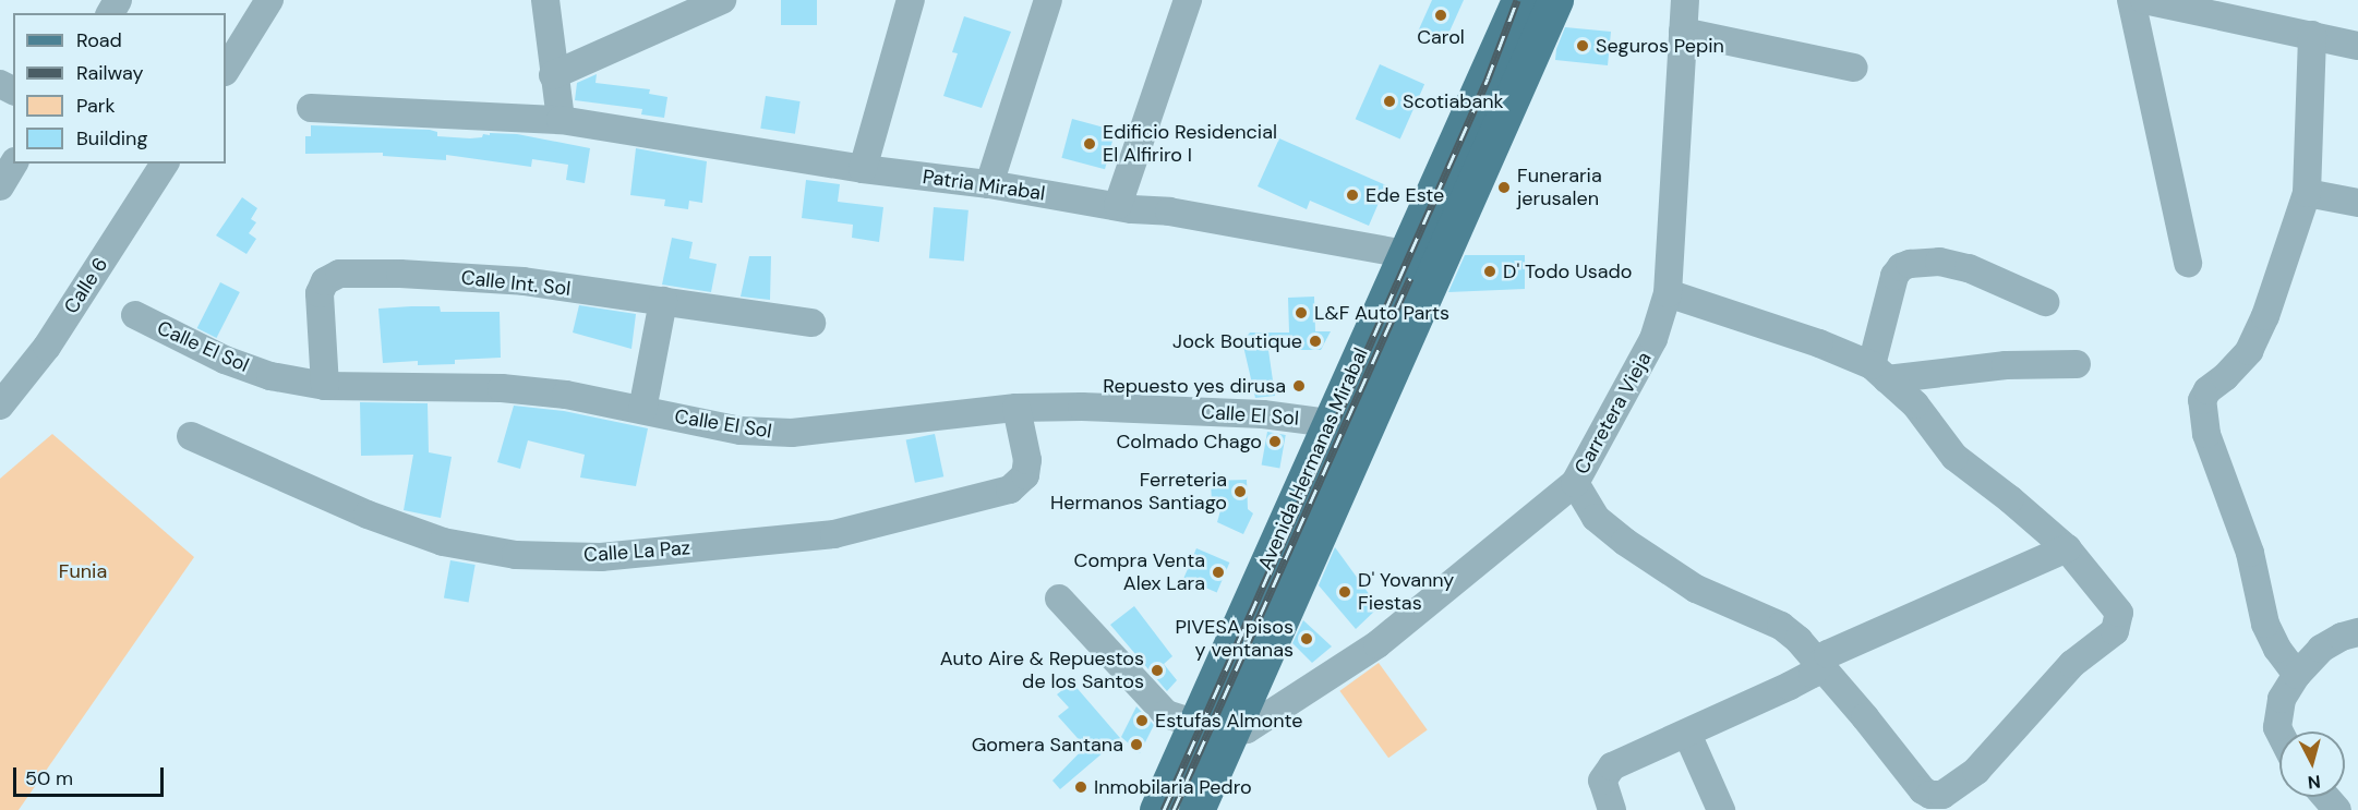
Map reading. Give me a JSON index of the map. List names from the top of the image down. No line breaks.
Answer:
{"streets":{"main road":["Avenida Hermanas Mirabal"],"street":["Patria Mirabal","Calle Int. Sol","Calle 6","Calle El Sol","Carretera Vieja","Calle La Paz"]},"crossings":[["Patria Mirabal","Avenida Hermanas Mirabal"],["Calle Int. Sol","Calle El Sol"],["Calle El Sol","Avenida Hermanas Mirabal"],["Calle El Sol","Calle La Paz"],["Carretera Vieja","Avenida Hermanas Mirabal"]],"parks":["Funia"],"places":["Carol","Seguros Pepin","Scotiabank","Edificio Residencial El Alfiriro I","Funeraria jerusalen","Ede Este","D' Todo Usado","L&F Auto Parts","Jock Boutique","Repuesto yes dirusa","Colmado Chago","Ferreteria Hermanos Santiago","Compra Venta Alex Lara","D' Yovanny Fiestas","PIVESA pisos y ventanas","Auto Aire & Repuestos de los Santos","Estufas Almonte","Gomera Santana","Inmobilaria Pedro"],"legend":["Road","Railway","Park","Building"],"scale_bar":"50 m","north":"bottom"}
